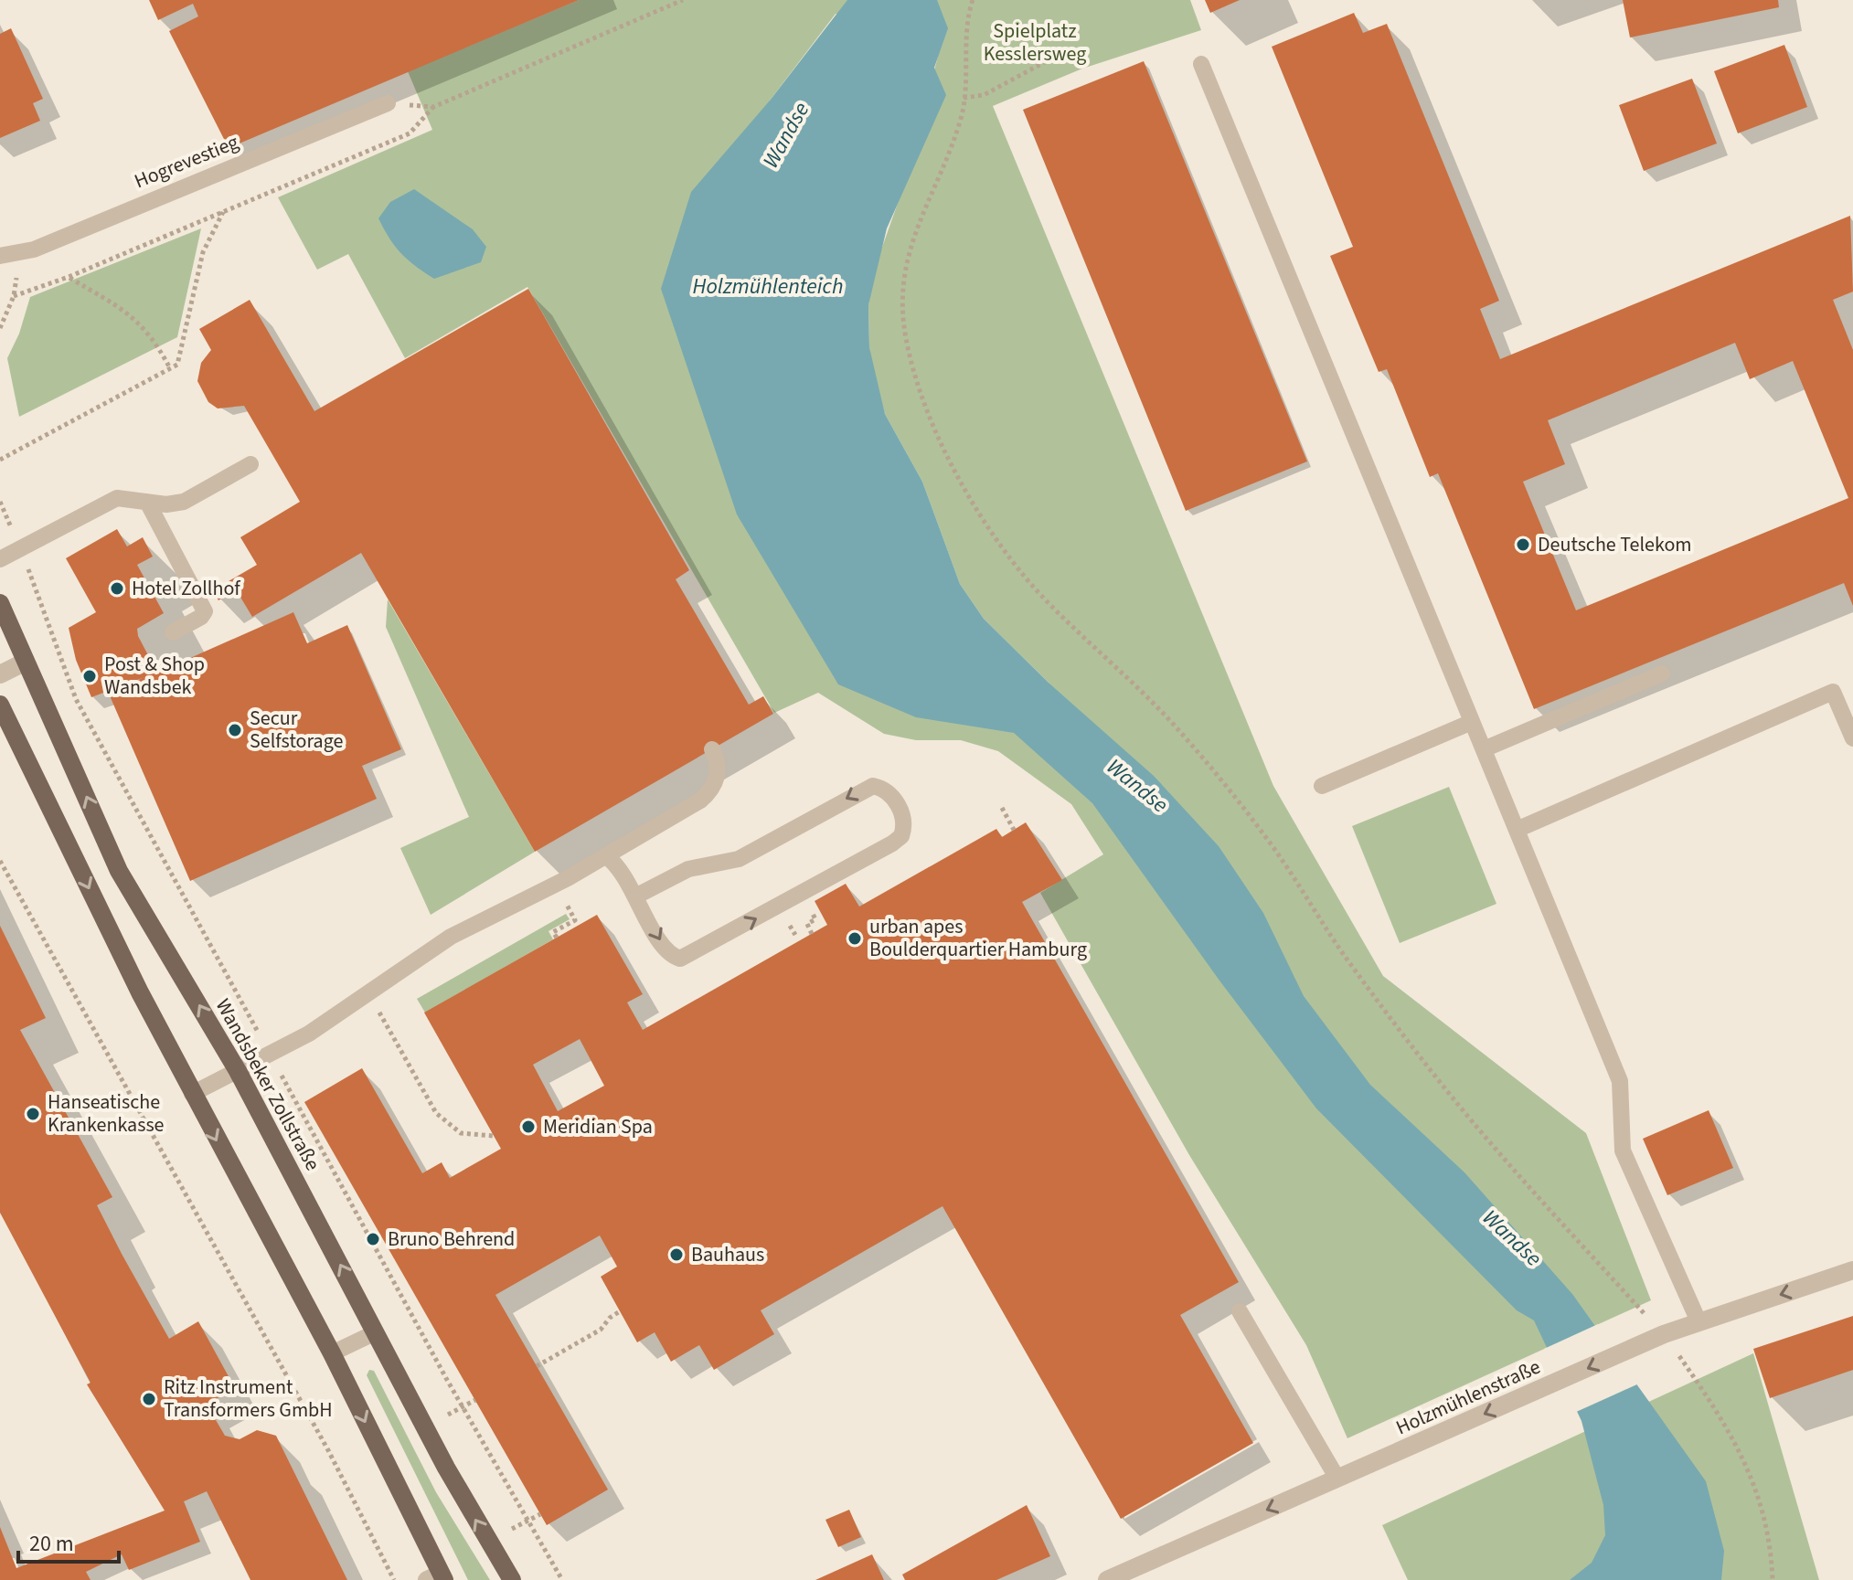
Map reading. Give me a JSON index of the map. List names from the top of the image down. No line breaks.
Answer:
{"streets":{"main road":["Wandsbeker Zollstraße"],"street":["Holzmühlenstraße"],"lane":["Hogrevestieg"]},"one_way":["Holzmühlenstraße"],"water":["Wandse","Holzmühlenteich"],"parks":["Spielplatz Kesslersweg"],"places":["Deutsche Telekom","Hotel Zollhof","Post & Shop Wandsbek","Secur Selfstorage","urban apes Boulderquartier Hamburg","Hanseatische Krankenkasse","Meridian Spa","Bruno Behrend","Bauhaus","Ritz Instrument Transformers GmbH"],"scale_bar":"20 m"}
